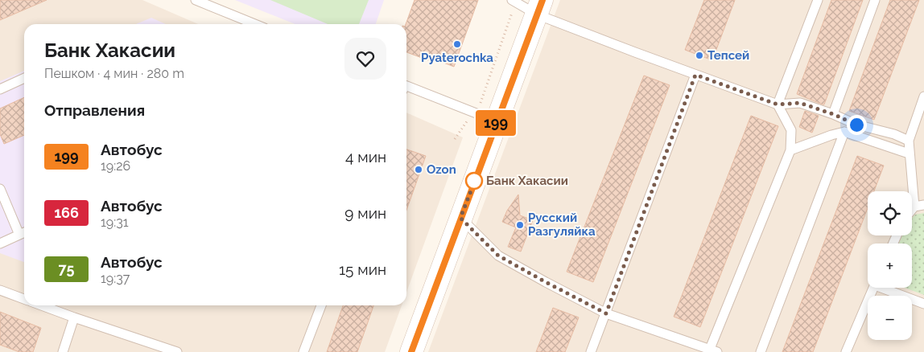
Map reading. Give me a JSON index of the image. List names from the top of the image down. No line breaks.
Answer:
{"places":["Pyaterochka","Тепсей","Ozon","Банк Хакасии","Русский Разгуляйка"],"lines":["bus line 199"],"page":{"on_map":"199","heading":[["Банк Хакасии","Пешком · 4 мин · 280 m"],"Отправления"],"list":[{"mark":"199","name":"Автобус","note":"19:26","value":"4 мин"},{"mark":"166","name":"Автобус","note":"19:31","value":"9 мин"},{"mark":"75","name":"Автобус","note":"19:37","value":"15 мин"}],"map_buttons":["+","−"]}}
